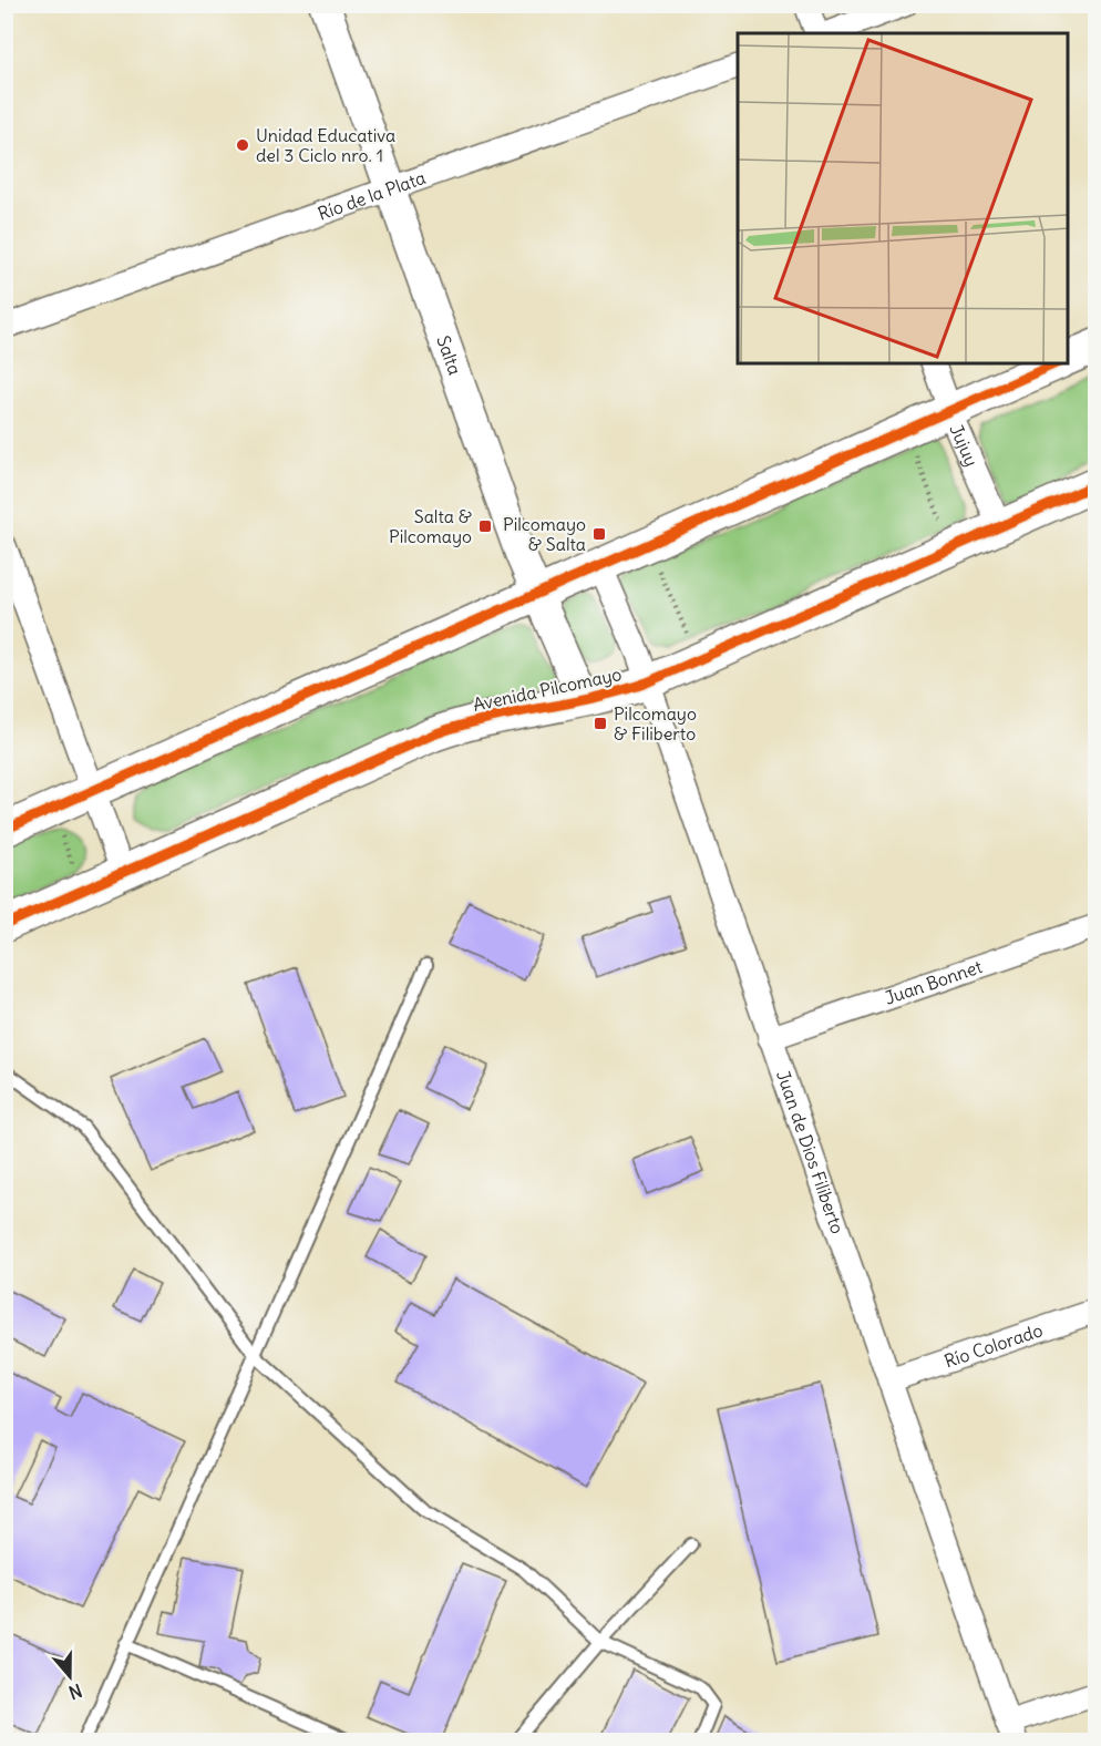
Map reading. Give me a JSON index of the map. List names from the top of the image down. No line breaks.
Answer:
{"streets":{"main road":["Avenida Pilcomayo"],"street":["Río de la Plata","Salta","Jujuy","Juan Bonnet","Juan de Dios Filiberto","Río Colorado"]},"crossings":[["Río de la Plata","Salta"],["Salta","Avenida Pilcomayo"],["Jujuy","Avenida Pilcomayo"],["Avenida Pilcomayo","Juan de Dios Filiberto"],["Juan Bonnet","Juan de Dios Filiberto"],["Juan de Dios Filiberto","Río Colorado"]],"places":{"other":["Unidad Educativa del 3 Ciclo nro. 1"],"transit":["Salta & Pilcomayo","Pilcomayo & Salta","Pilcomayo & Filiberto"]},"north":"bottom"}
